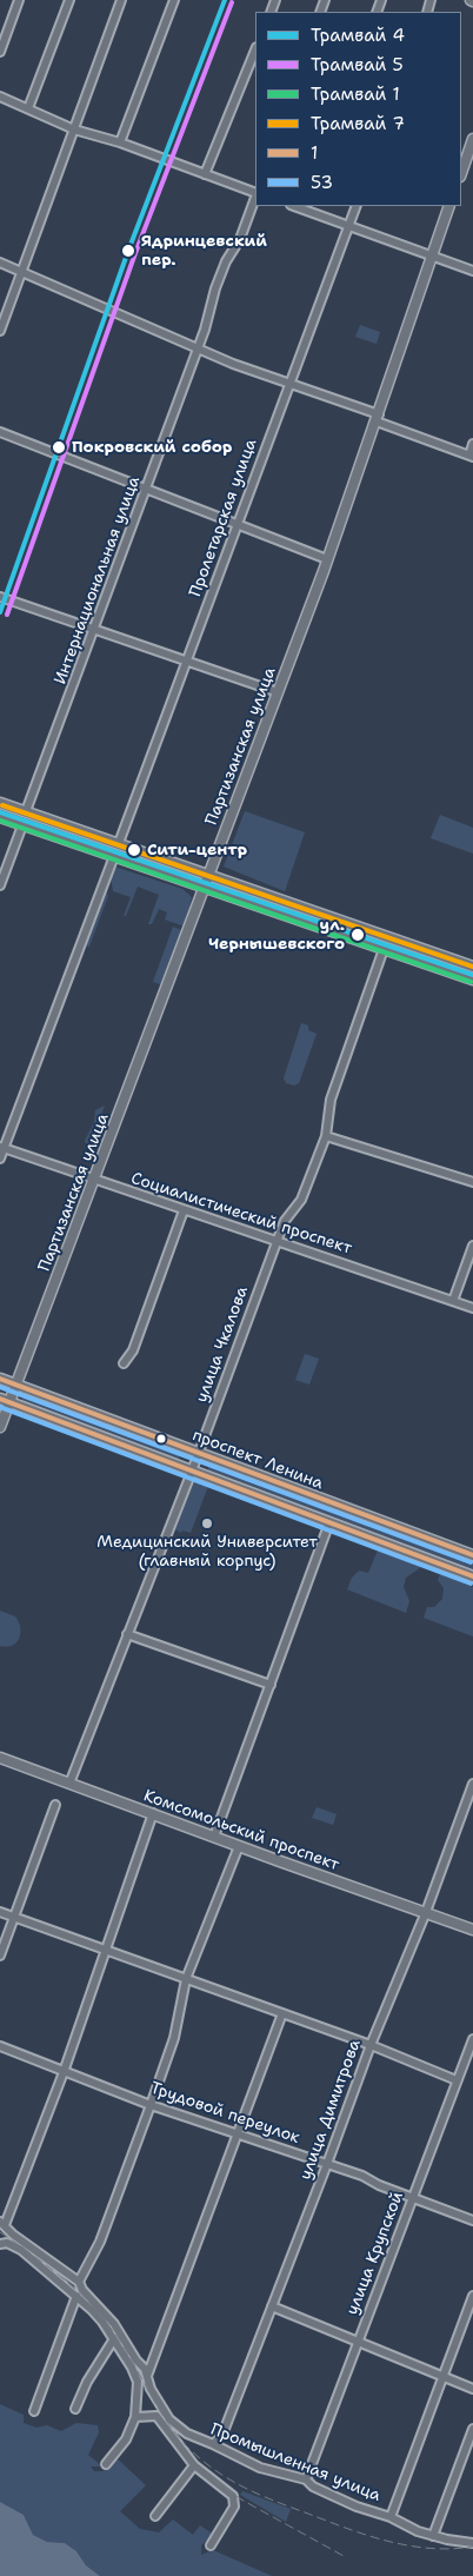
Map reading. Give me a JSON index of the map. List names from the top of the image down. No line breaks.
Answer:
{"streets":{"main road":["Партизанская улица","проспект Ленина","Комсомольский проспект"],"street":["Пролетарская улица","Интернациональная улица","Социалистический проспект","улица Чкалова","улица Димитрова","Трудовой переулок","улица Крупской","Промышленная улица"]},"crossings":[["Партизанская улица","Социалистический проспект"],["Партизанская улица","проспект Ленина"],["Социалистический проспект","улица Чкалова"],["улица Чкалова","проспект Ленина"],["улица Чкалова","Комсомольский проспект"],["Комсомольский проспект","улица Димитрова"],["улица Димитрова","Трудовой переулок"],["улица Димитрова","Промышленная улица"],["Трудовой переулок","улица Крупской"],["улица Крупской","Промышленная улица"]],"places":["Ядринцевский пер.","Покровский собор","Сити-центр","ул. Чернышевского","Медицинский Университет (главный корпус)"],"lines":["tram line 4","tram line 5","tram line 7","tram line 1","transit line 1","transit line 53"],"legend":["Трамвай 4","Трамвай 5","Трамвай 1","Трамвай 7","1","53"]}
